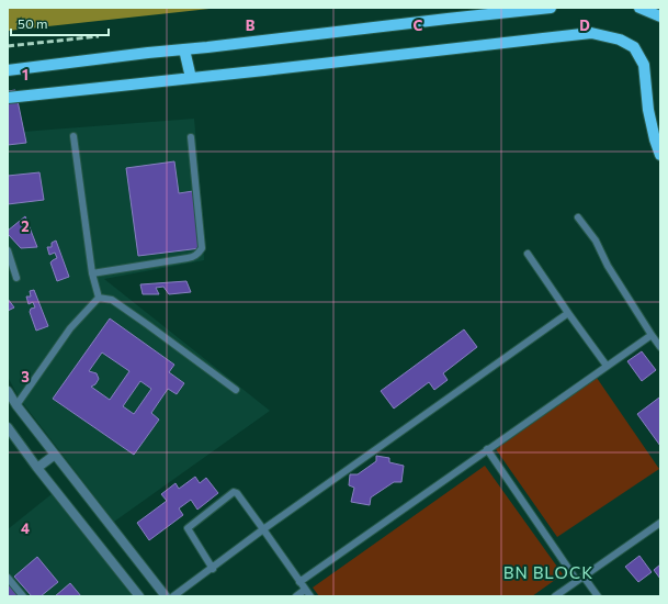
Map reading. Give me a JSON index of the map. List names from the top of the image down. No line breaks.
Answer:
{"districts":["BN BLOCK"],"scale_bar":"50 m","grid":{"columns":["B","C","D"],"rows":["1","2","3","4"]}}
